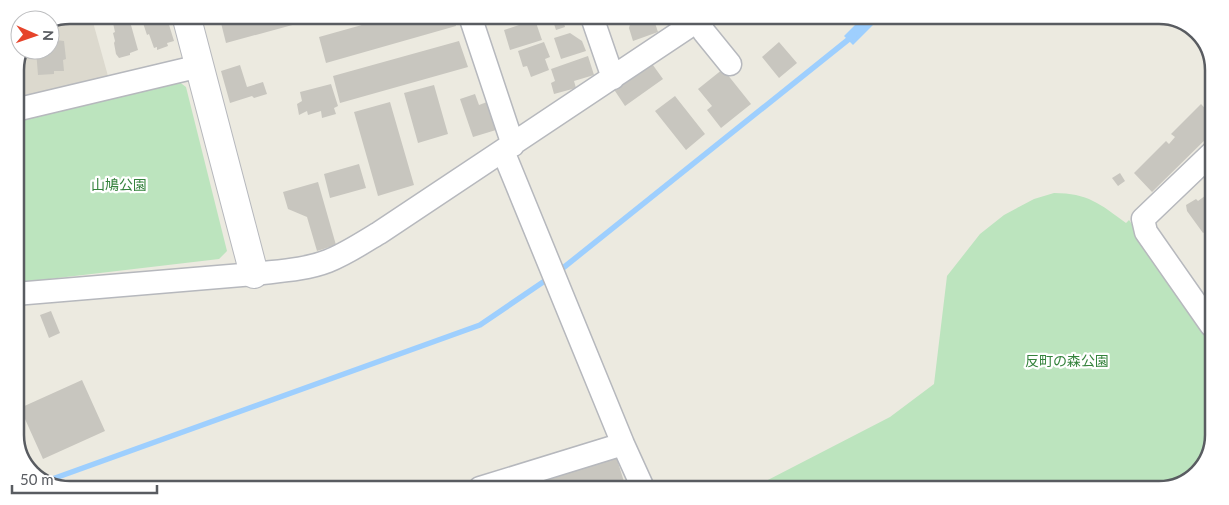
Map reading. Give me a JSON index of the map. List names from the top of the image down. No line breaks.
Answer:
{"parks":["山鳩公園","反町の森公園"],"scale_bar":"50 m","north":"right"}
